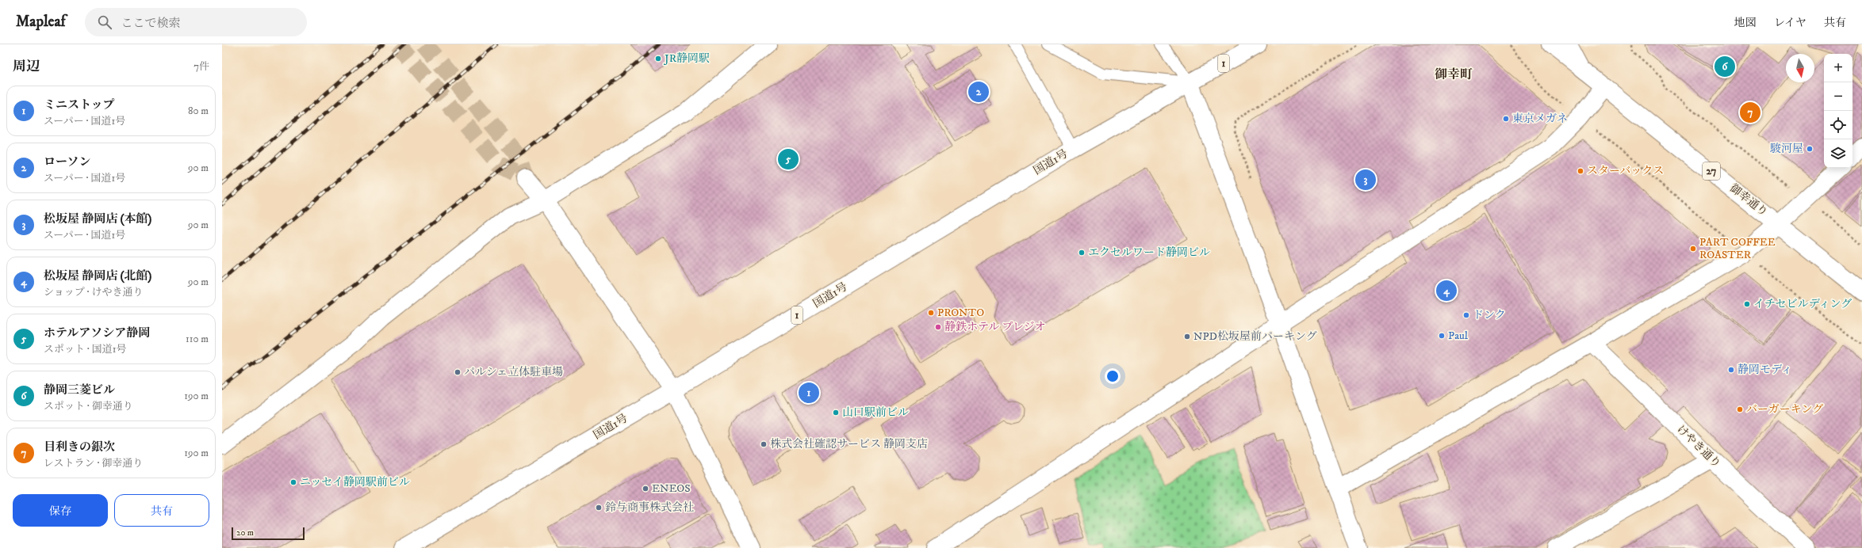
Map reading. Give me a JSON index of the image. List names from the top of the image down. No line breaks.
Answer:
{"streets":{"main road":["1","国道1号","27","御幸通り","けやき通り"]},"crossings":[["27","御幸通り"]],"districts":["御幸町"],"places":["JR静岡駅","東京メガネ","駿河屋","スターバックス","PART COFFEE ROASTER","エクセルワード静岡ビル","イチセビルディング","PRONTO","ドンク","静鉄ホテル プレジオ","Paul","NPD松坂屋前パーキング","静岡モディ","パルシェ立体駐車場","バーガーキング","山口駅前ビル","株式会社確認サービス 静岡支店","ニッセイ静岡駅前ビル","ENEOS","鈴与商事株式会社"],"scale_bar":"20 m","north":"bottom","page":{"header":"Mapleaf","search":"ここで検索","nav":["地図","レイヤ","共有"],"heading":["周辺","7件"],"map_buttons":["+","−"],"pins":["6","2","7","5","3","4","1"],"list":[{"mark":"1","name":"ミニストップ","note":"スーパー · 国道1号","value":"80 m"},{"mark":"2","name":"ローソン","note":"スーパー · 国道1号","value":"90 m"},{"mark":"3","name":"松坂屋 静岡店 (本館)","note":"スーパー · 国道1号","value":"90 m"},{"mark":"4","name":"松坂屋 静岡店 (北館)","note":"ショップ · けやき通り","value":"90 m"},{"mark":"5","name":"ホテルアソシア静岡","note":"スポット · 国道1号","value":"110 m"},{"mark":"6","name":"静岡三菱ビル","note":"スポット · 御幸通り","value":"190 m"},{"mark":"7","name":"目利きの銀次","note":"レストラン · 御幸通り","value":"190 m"}],"buttons":["保存","共有"],"scale":"20 m"}}
